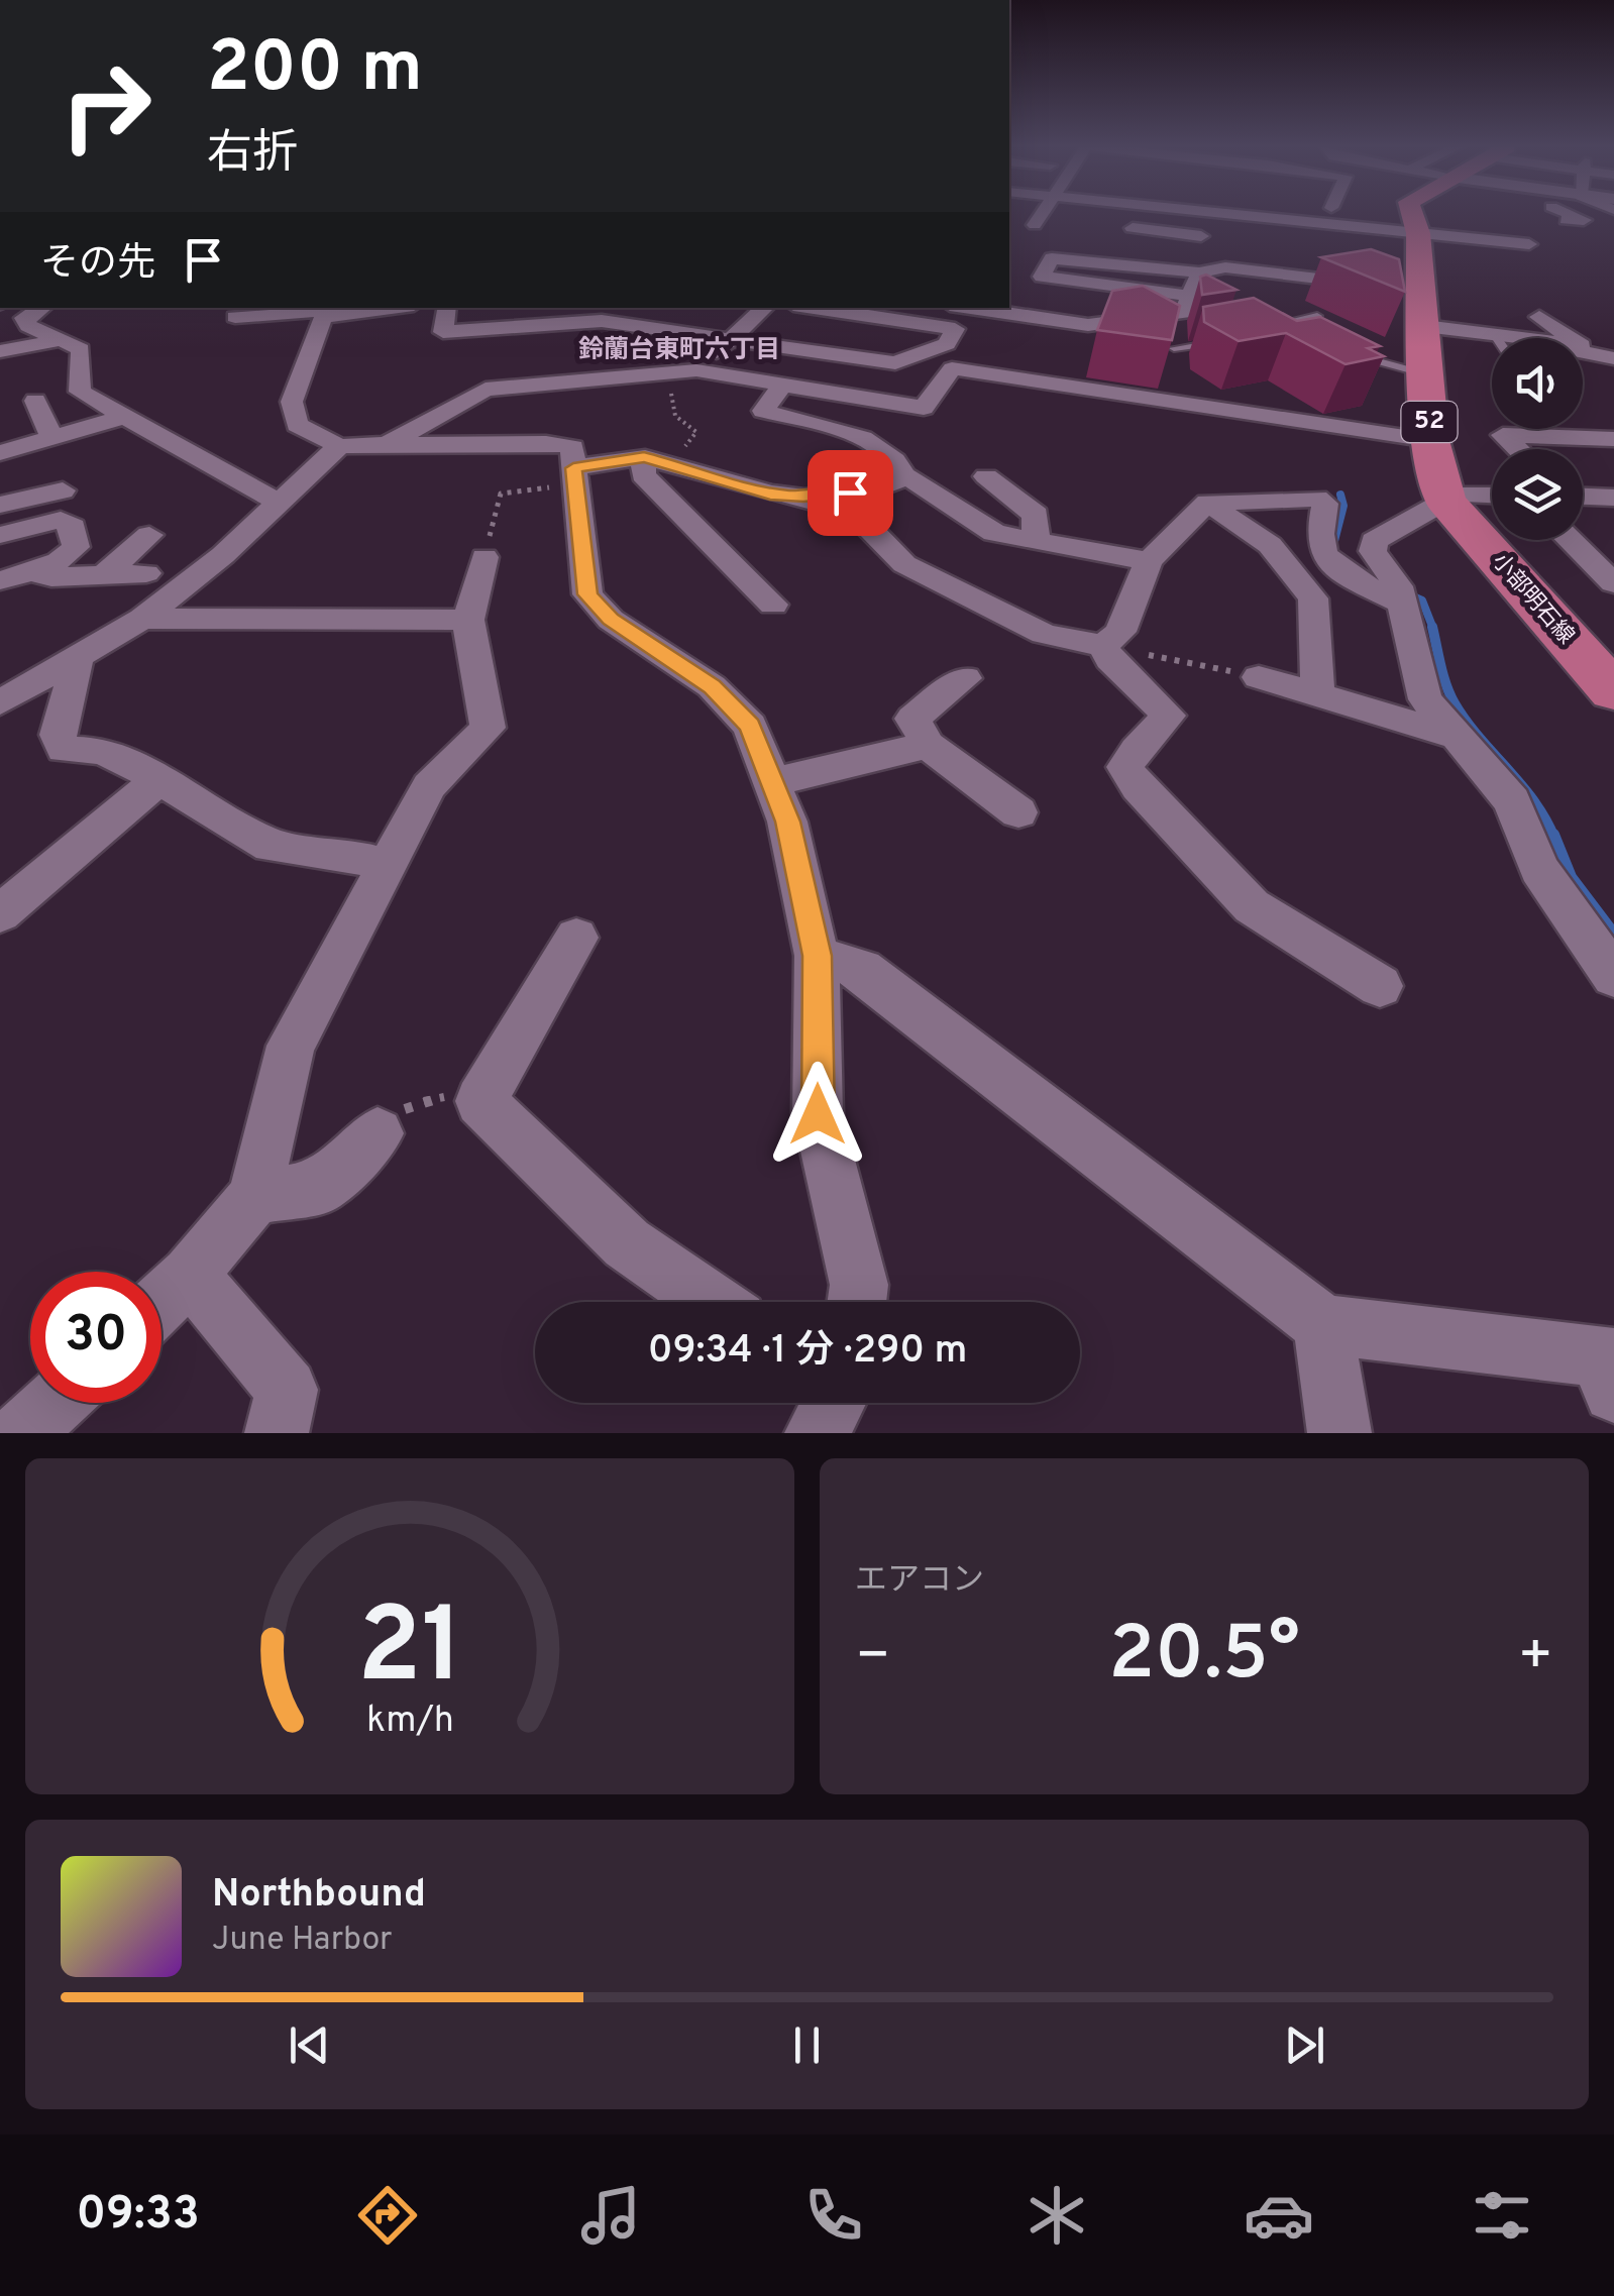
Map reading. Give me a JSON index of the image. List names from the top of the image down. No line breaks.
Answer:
{"streets":{"main road":["52","小部明石線"]},"districts":["鈴蘭台東町六丁目"],"page":{"turn":["200 m","右折"],"then":"その先","limit":"30","trip":"09:34 · 1 分 · 290 m","tile":"エアコン","heat":["−","20.5°","+"],"song":["Northbound","June Harbor"],"tabs":"09:33","gauge":["21","km/h"]}}
